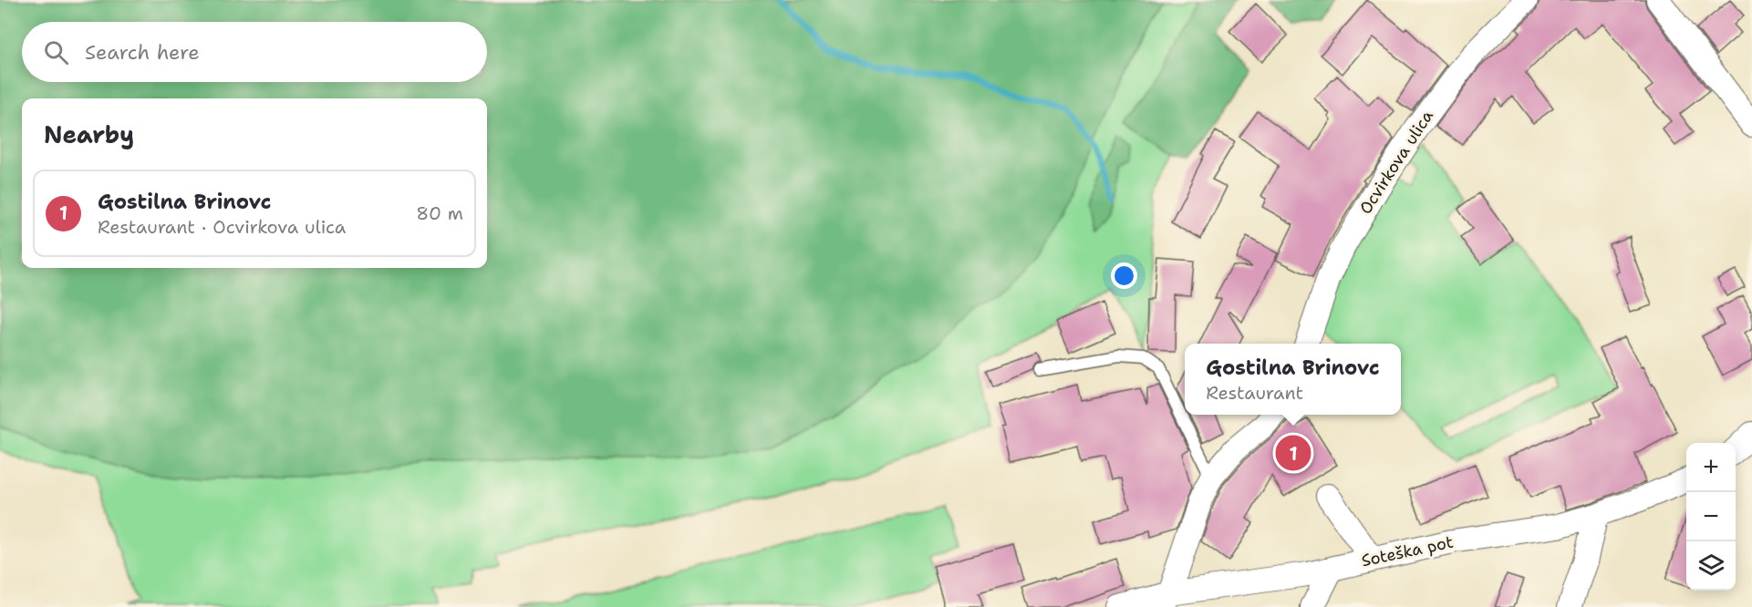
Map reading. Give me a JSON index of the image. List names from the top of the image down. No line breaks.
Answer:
{"streets":{"street":["Ocvirkova ulica","Soteška pot"]},"page":{"search":"Search here","heading":"Nearby","list":[{"mark":"1","name":"Gostilna Brinovc","note":"Restaurant · Ocvirkova ulica","value":"80 m"}],"popup":["Gostilna Brinovc","Restaurant"],"pins":"1","map_buttons":["+","−"]}}
